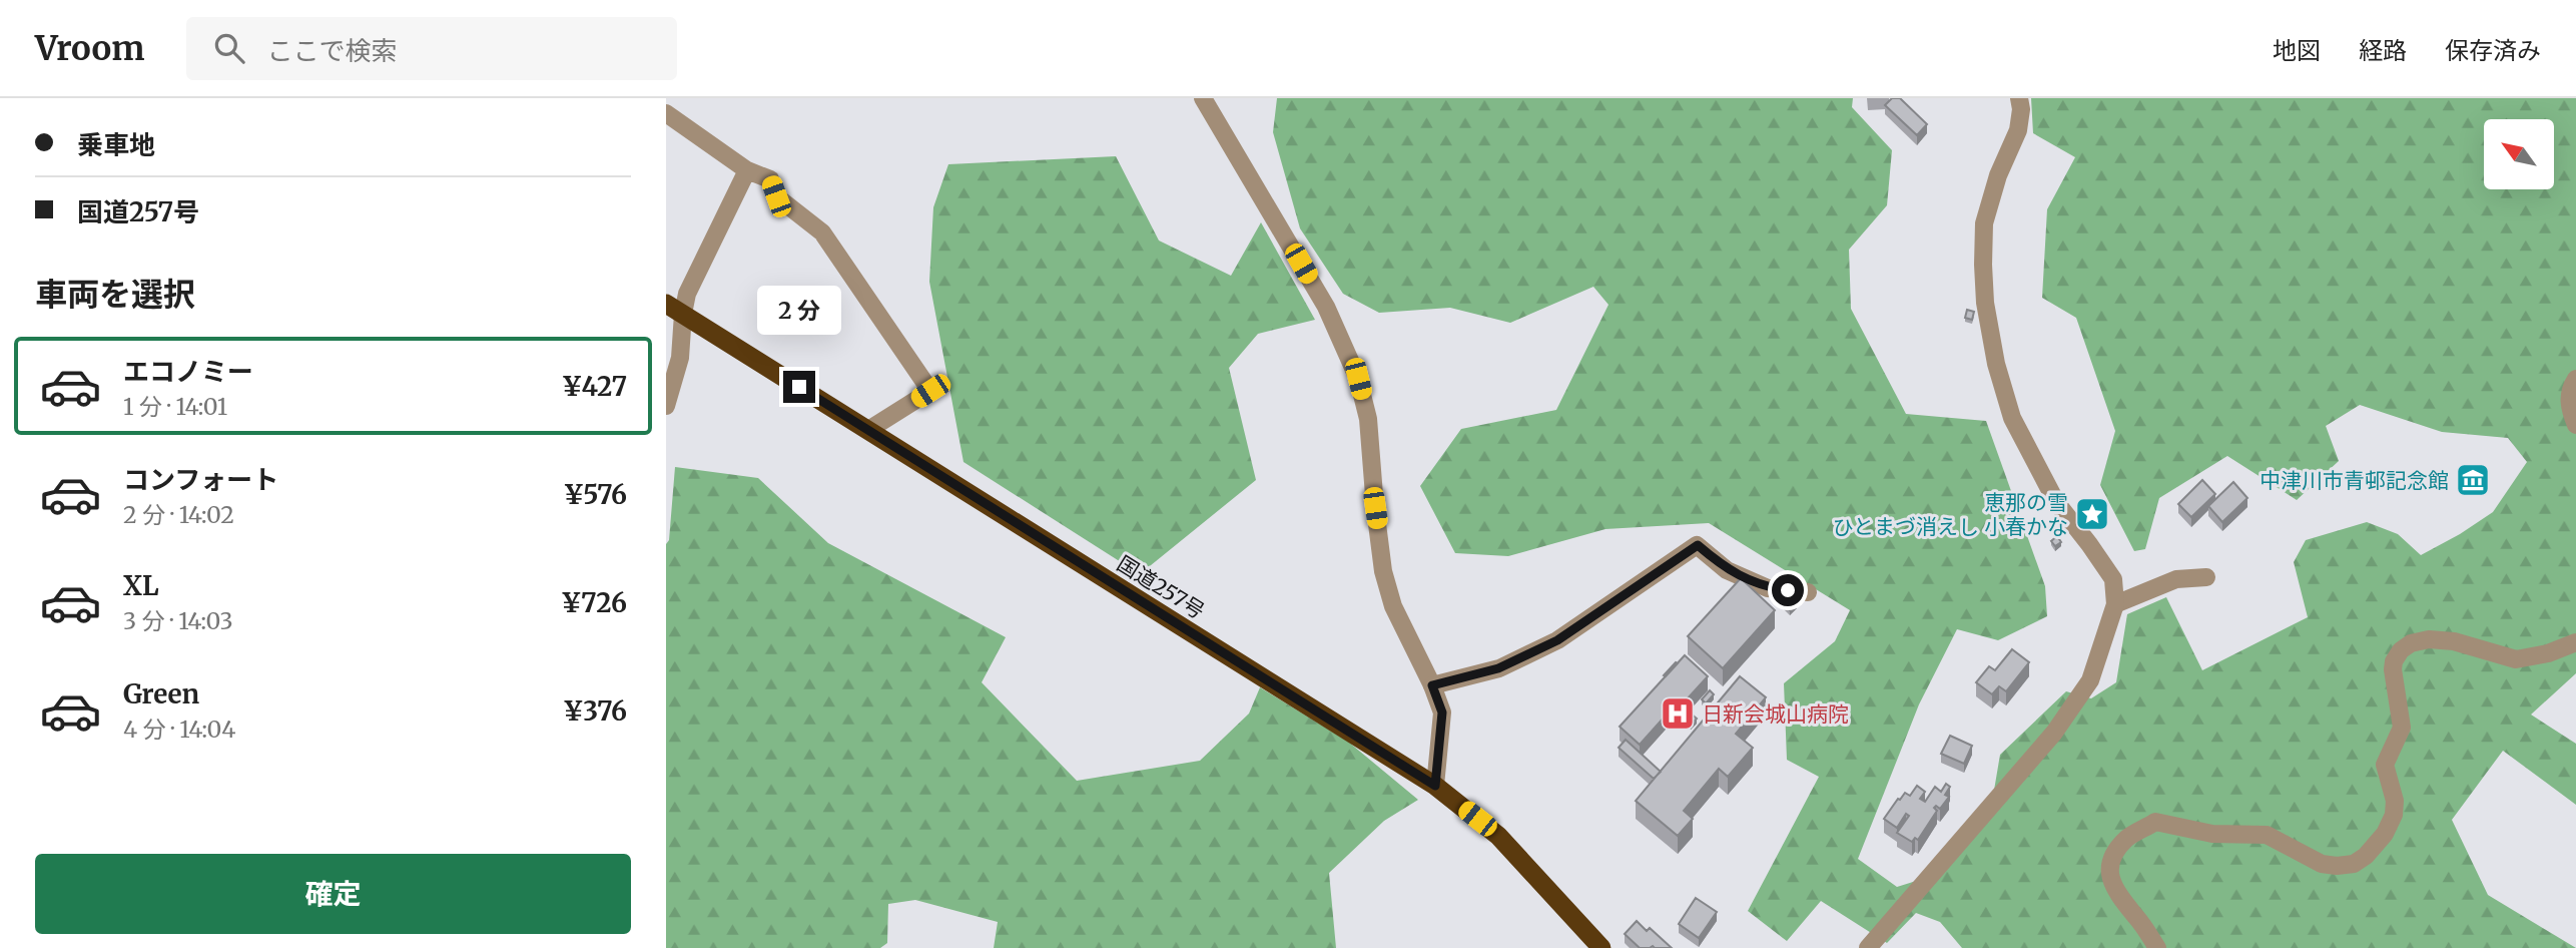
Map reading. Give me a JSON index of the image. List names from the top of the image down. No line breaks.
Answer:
{"streets":{"highway":["国道257号"]},"places":{"museum":["中津川市青邨記念館"],"place":["恵那の雪 ひとまづ消えし 小春かな"],"hospital":["日新会城山病院"]},"north":"top left","page":{"header":"Vroom","search":"ここで検索","nav":["地図","経路","保存済み"],"banner":["乗車地","国道257号"],"heading":"車両を選択","bubble":"2 分","list":[{"name":"エコノミー","note":"1 分 · 14:01","value":"¥427"},{"name":"コンフォート","note":"2 分 · 14:02","value":"¥576"},{"name":"XL","note":"3 分 · 14:03","value":"¥726"},{"name":"Green","note":"4 分 · 14:04","value":"¥376"}],"buttons":"確定"}}
